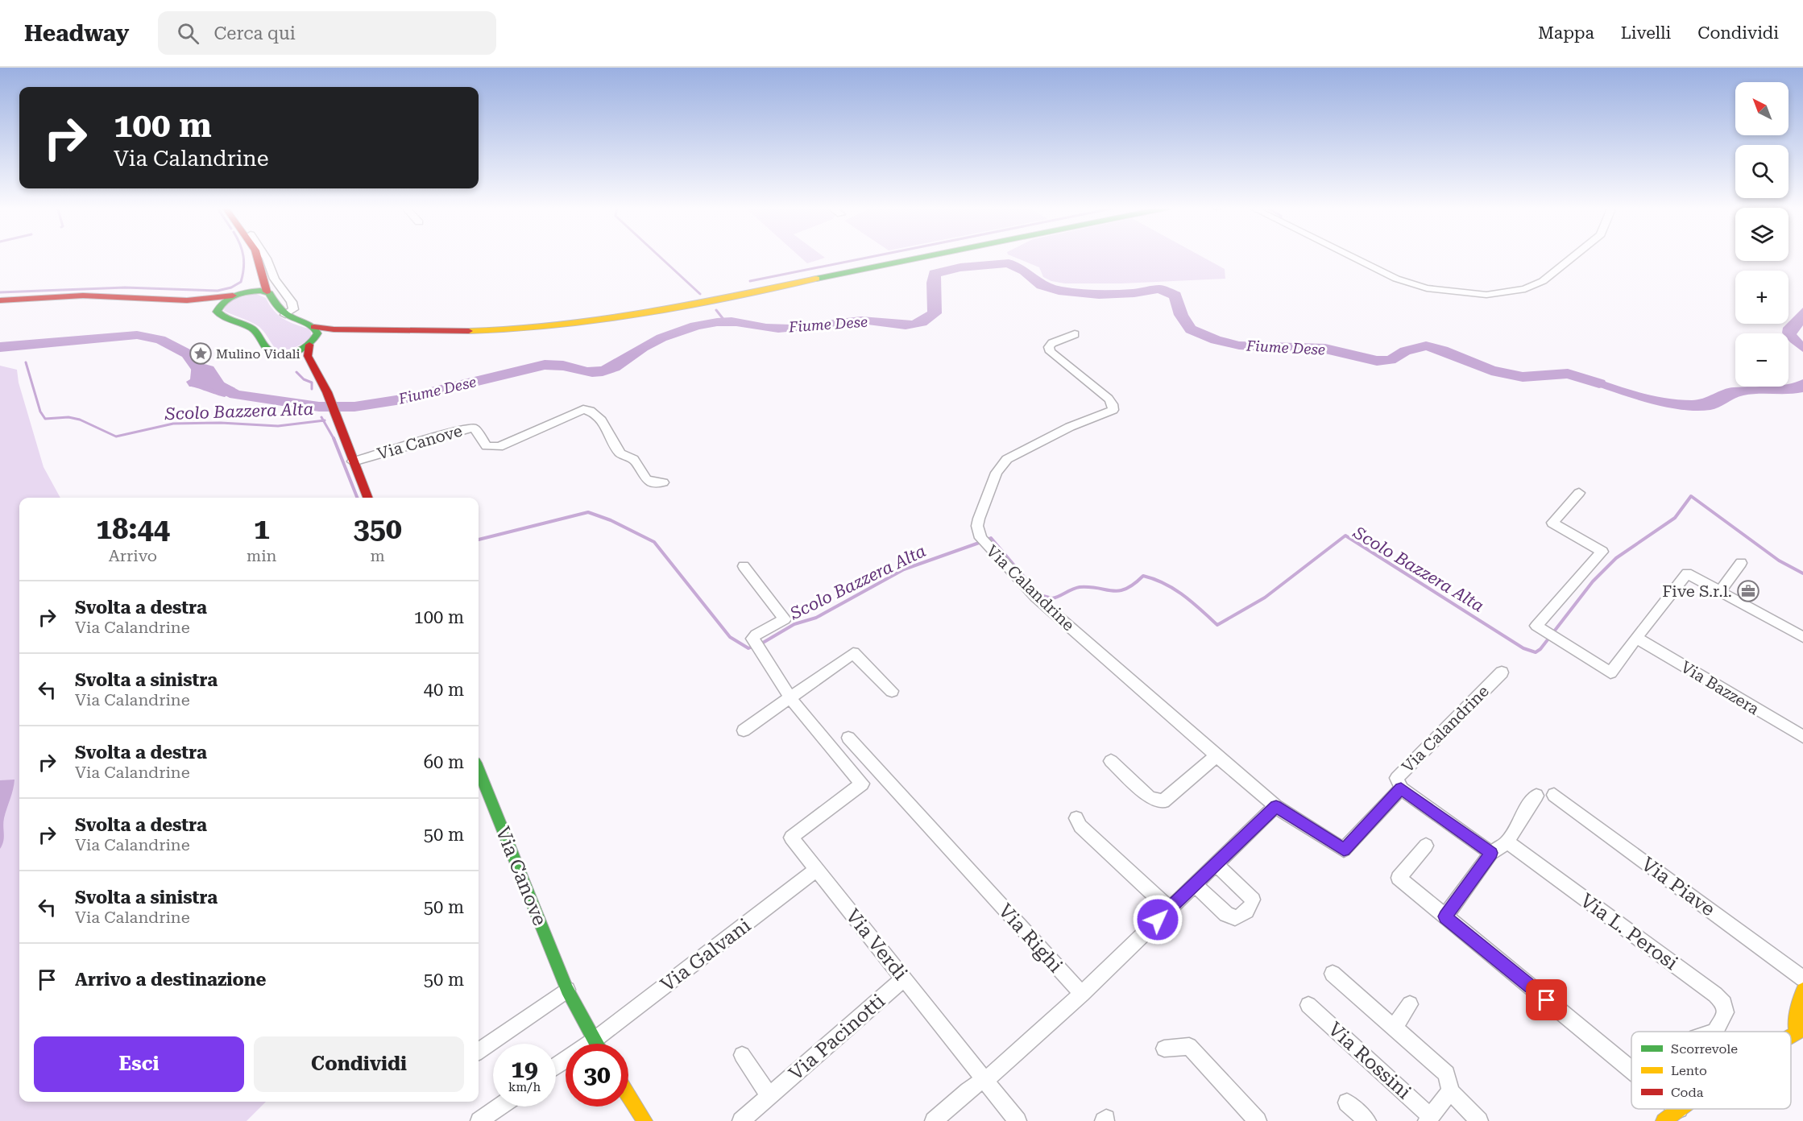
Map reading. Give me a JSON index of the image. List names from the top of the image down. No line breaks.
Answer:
{"streets":{"main road":["Via Canove"],"street":["Via Calandrine","Via Bazzera","Via Piave","Via L. Perosi","Via Righi","Via Verdi","Via Galvani","Via Pacinotti","Via Rossini"]},"crossings":[["Via Canove","Via Galvani"],["Via Righi","Via Verdi"],["Via Verdi","Via Galvani"],["Via Verdi","Via Pacinotti"]],"water":["Fiume Dese","Scolo Bazzera Alta"],"places":{"place":["Mulino Vidali"],"office":["Five S.r.l."]},"legend":["Scorrevole","Lento","Coda"],"north":"top left","page":{"header":"Headway","search":"Cerca qui","nav":["Mappa","Livelli","Condividi"],"map_buttons":["+","−"],"turn":["100 m","Via Calandrine"],"eta":["18:44","Arrivo","1","min","350","m"],"list":[{"name":"Svolta a destra","note":"Via Calandrine","value":"100 m"},{"name":"Svolta a sinistra","note":"Via Calandrine","value":"40 m"},{"name":"Svolta a destra","note":"Via Calandrine","value":"60 m"},{"name":"Svolta a destra","note":"Via Calandrine","value":"50 m"},{"name":"Svolta a sinistra","note":"Via Calandrine","value":"50 m"},{"name":"Arrivo a destinazione","value":"50 m"}],"buttons":["Esci","Condividi"],"speed":"19 km/h","limit":"30"}}
